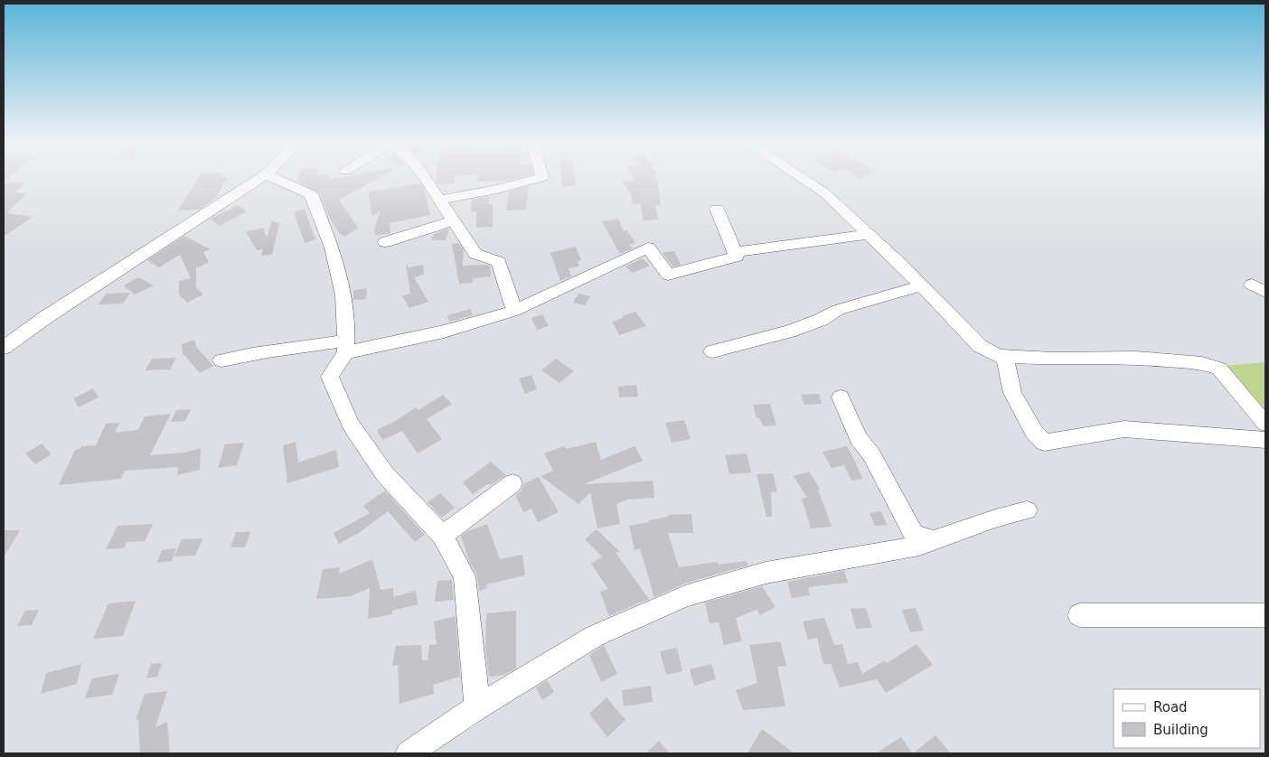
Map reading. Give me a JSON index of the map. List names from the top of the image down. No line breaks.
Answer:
{"legend":["Road","Building"]}
